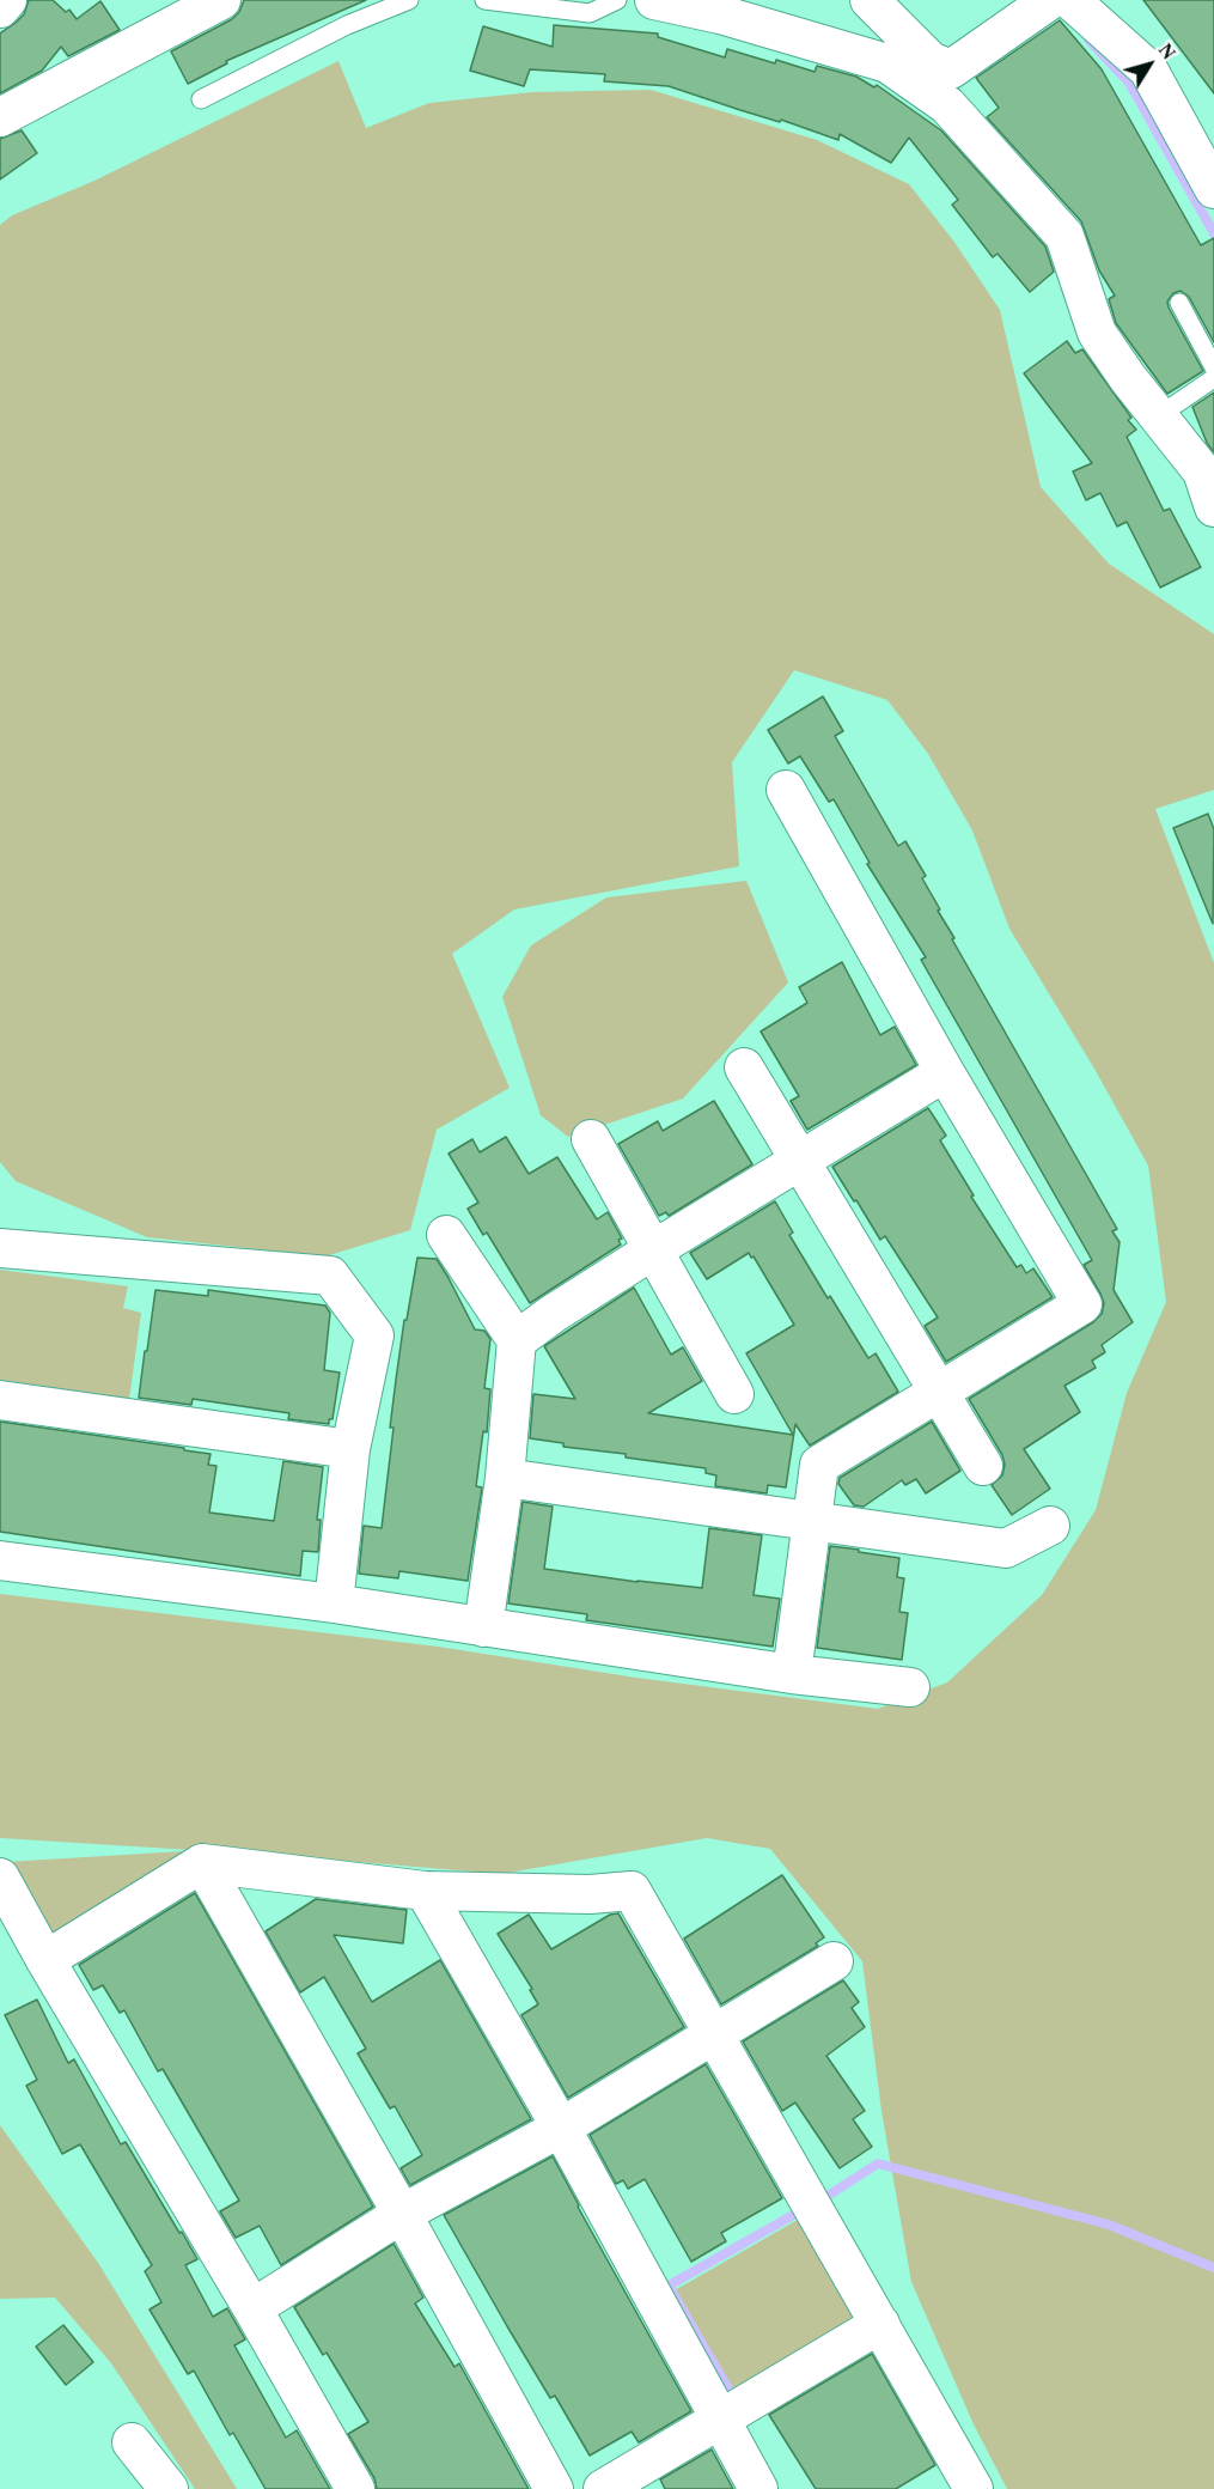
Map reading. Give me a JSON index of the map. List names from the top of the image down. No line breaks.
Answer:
{"north":"top right"}
